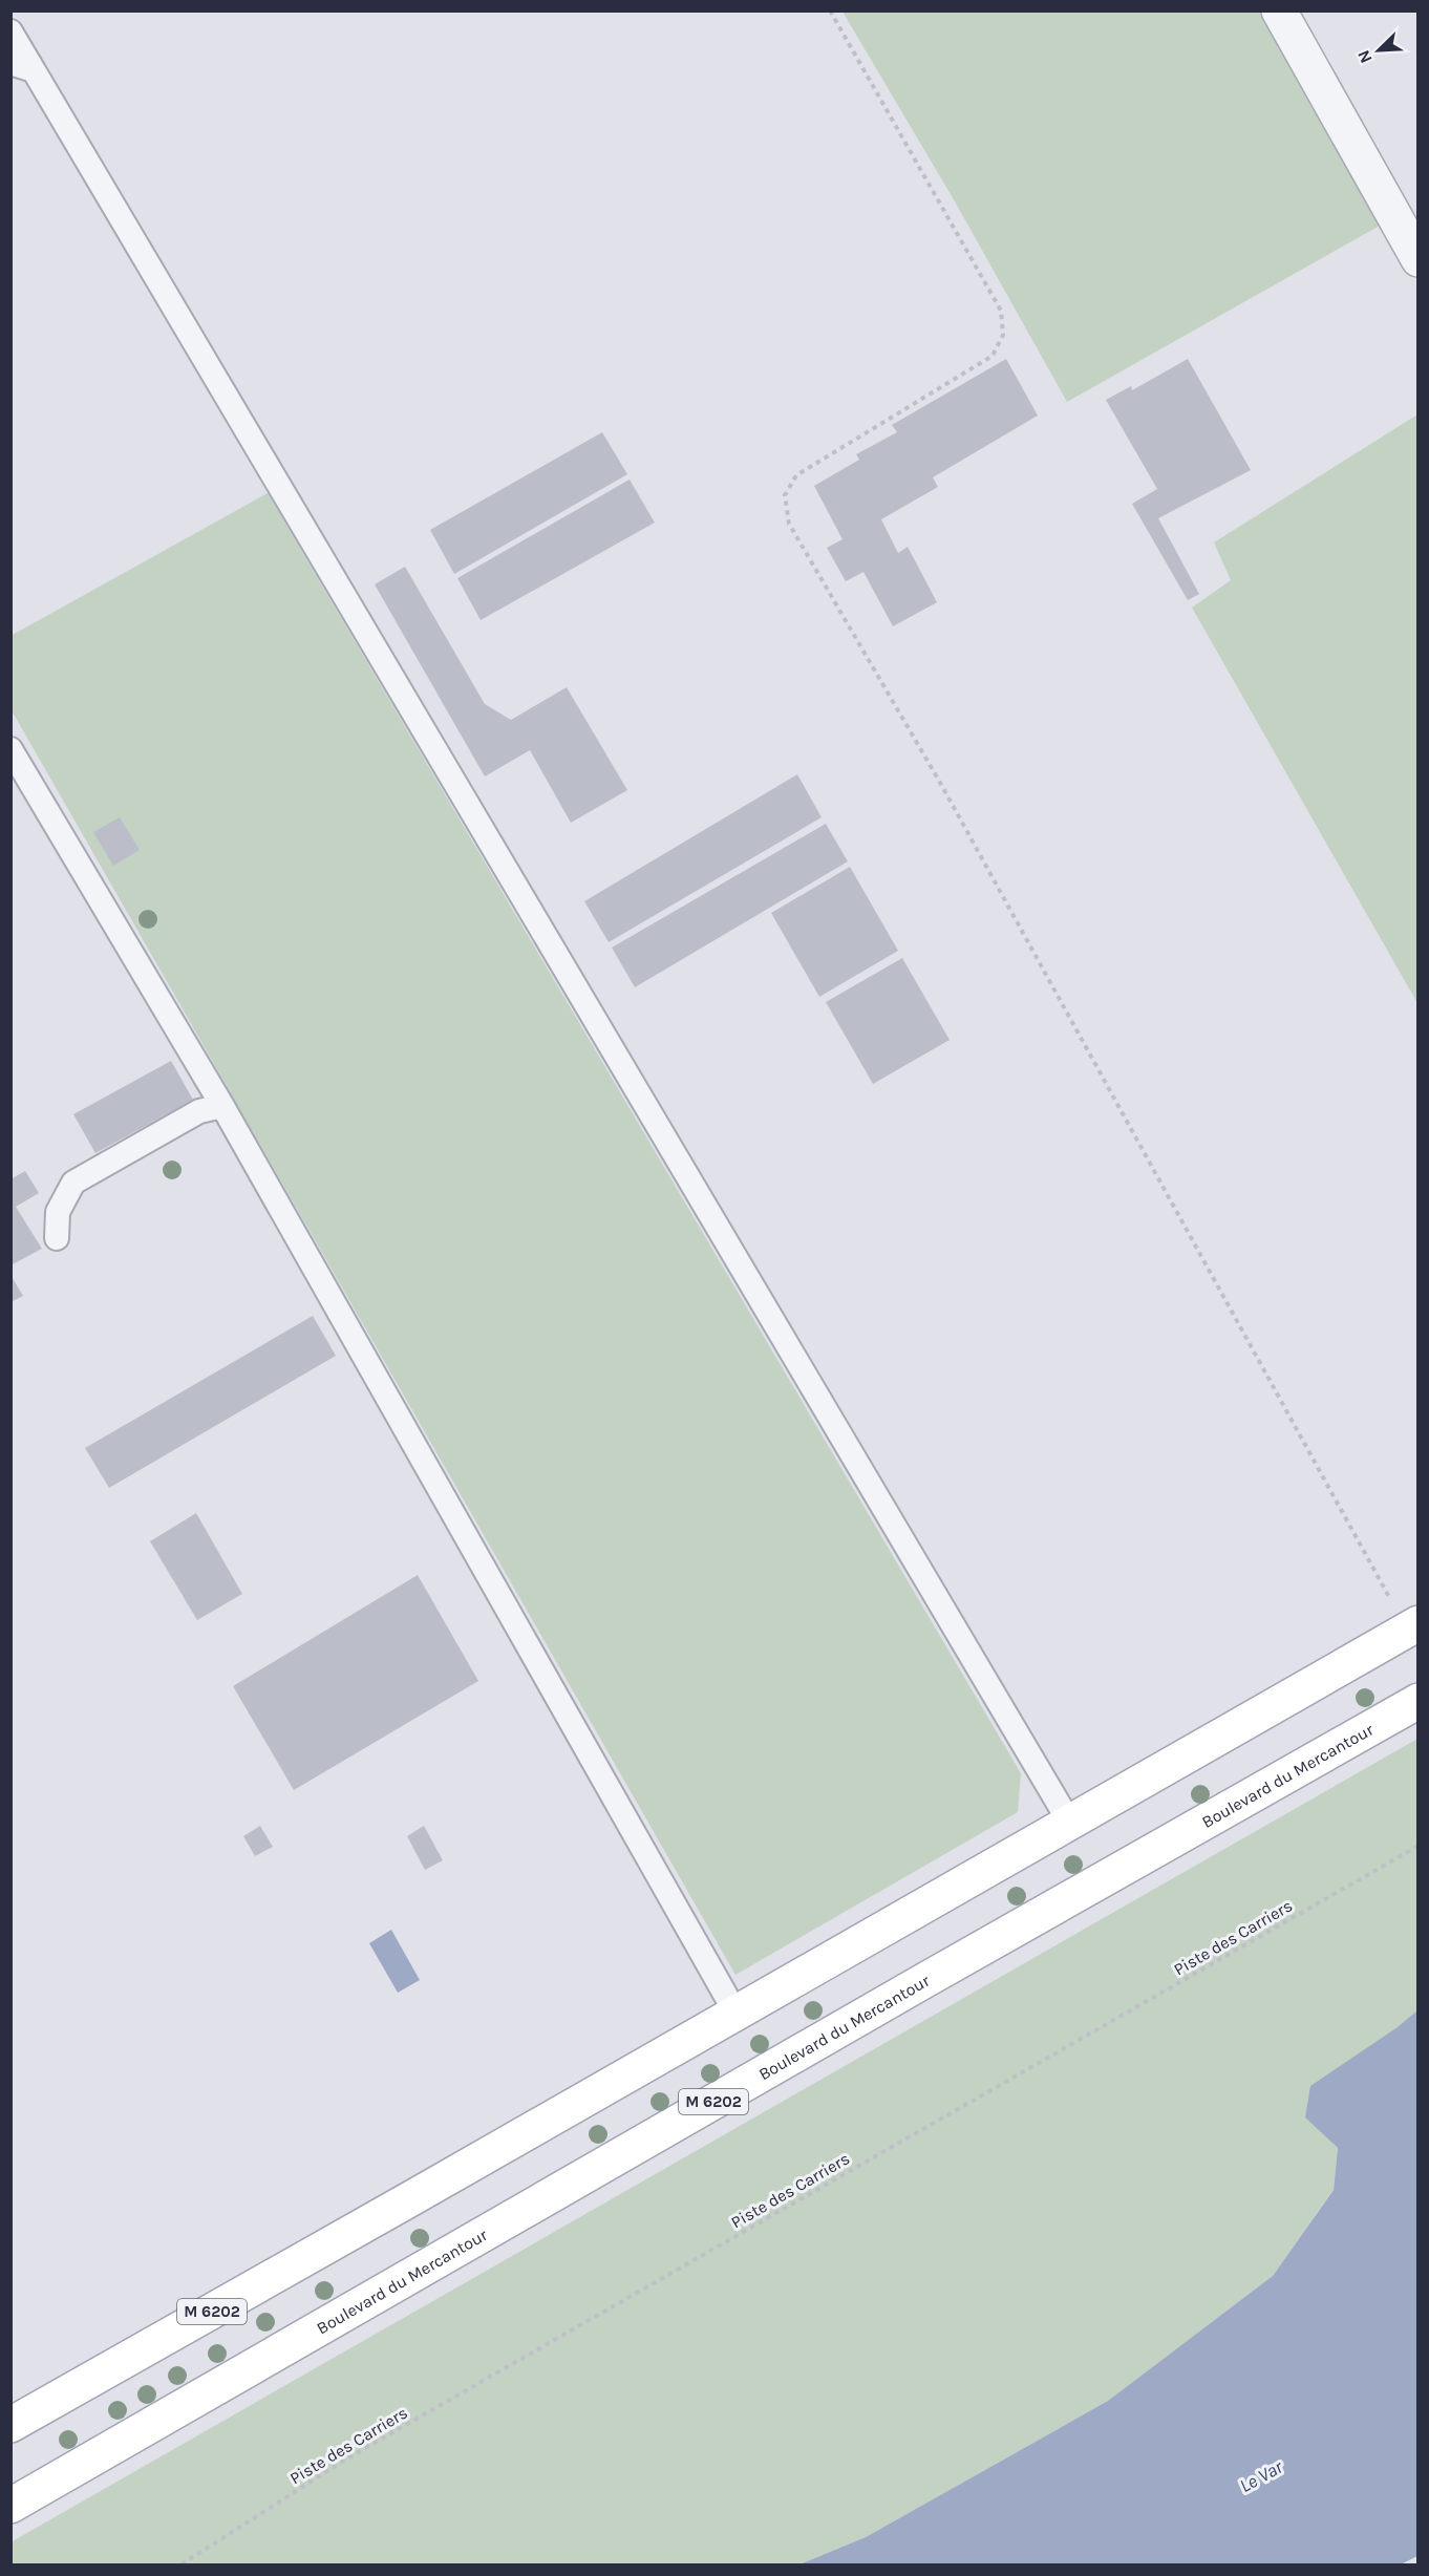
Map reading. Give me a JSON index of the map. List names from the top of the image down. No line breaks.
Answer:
{"streets":{"main road":["Boulevard du Mercantour","M 6202"],"path":["Piste des Carriers"]},"water":["Le Var"],"north":"bottom left"}
